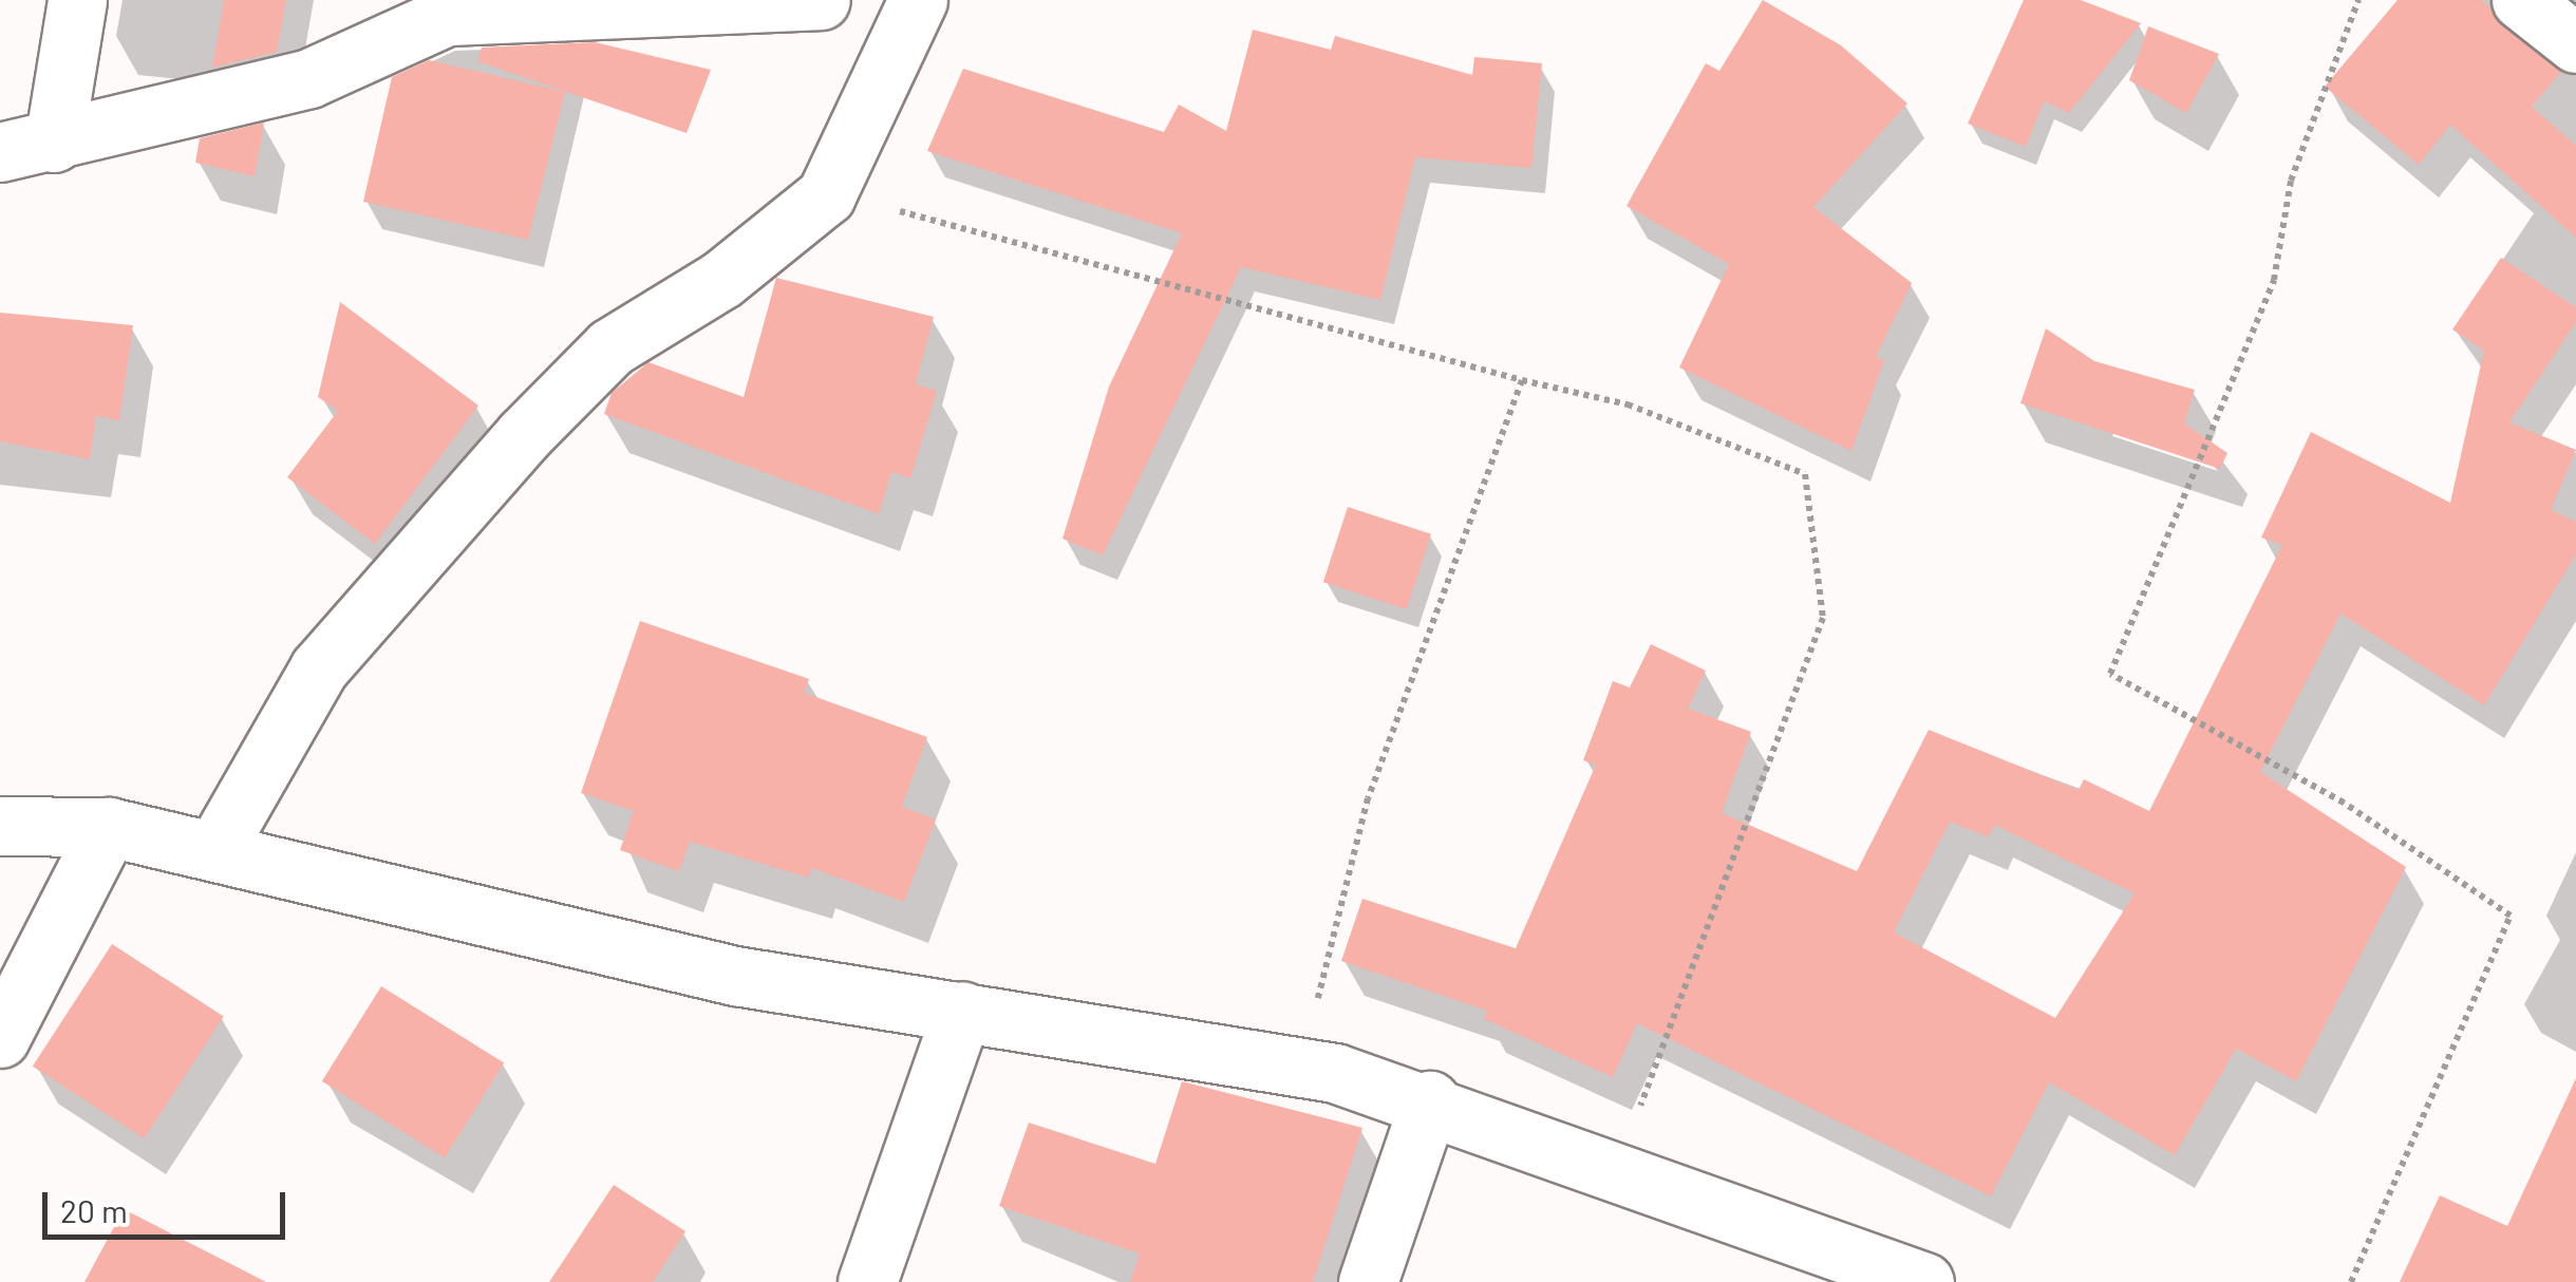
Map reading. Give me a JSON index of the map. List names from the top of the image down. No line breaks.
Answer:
{"scale_bar":"20 m"}
